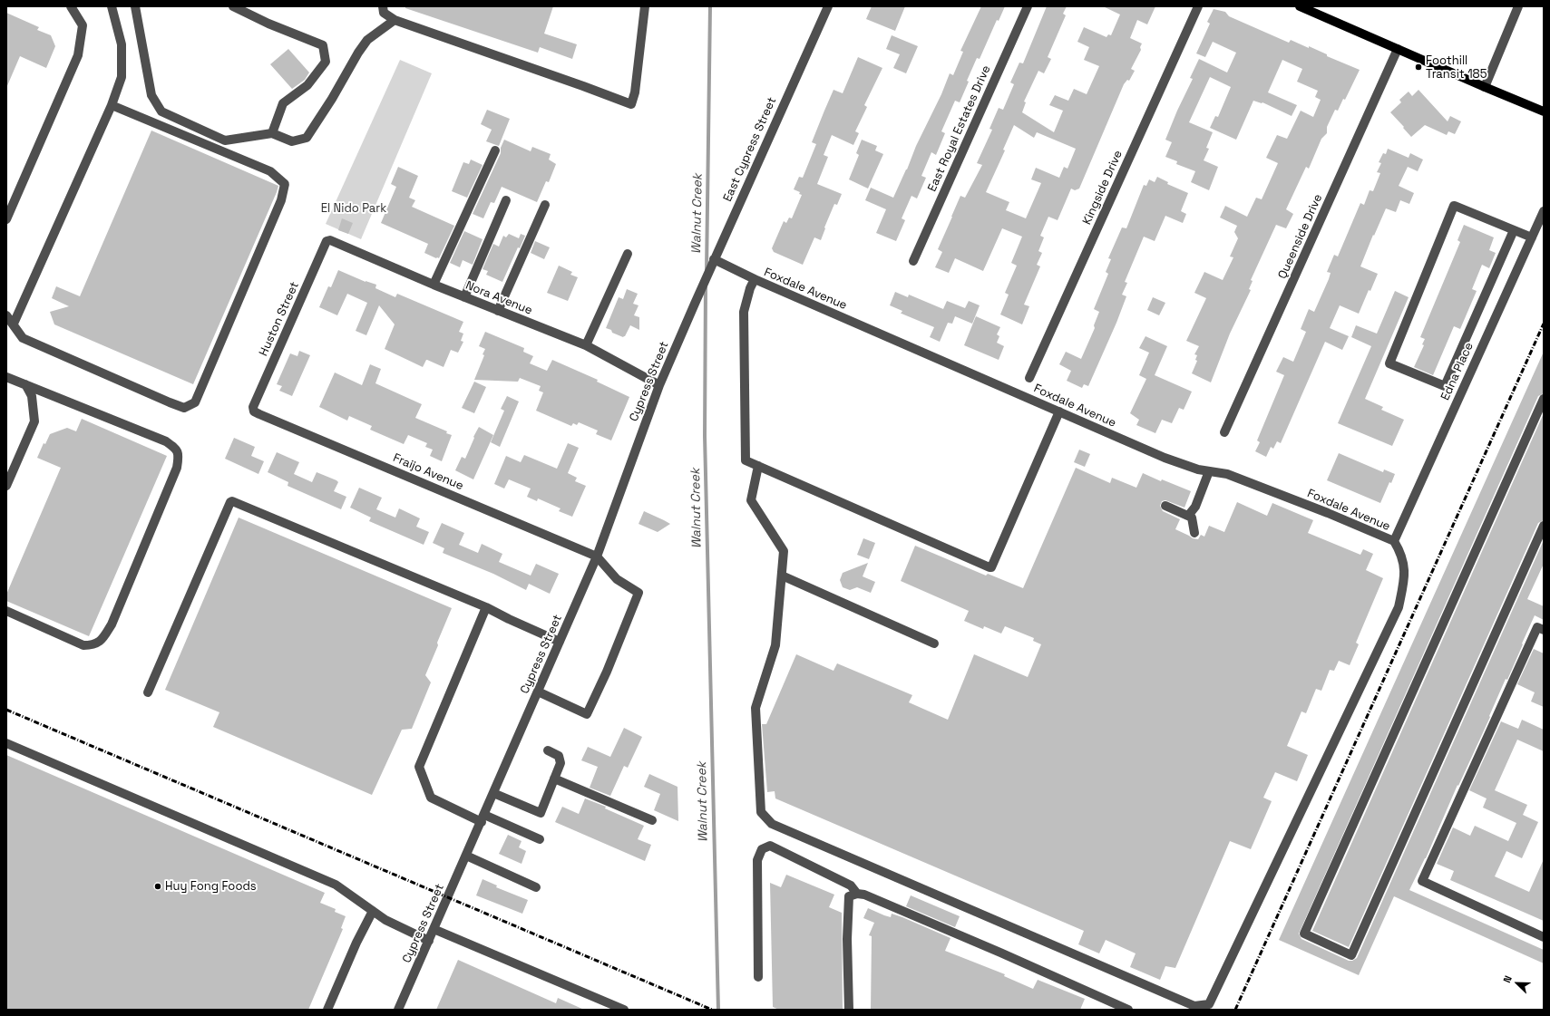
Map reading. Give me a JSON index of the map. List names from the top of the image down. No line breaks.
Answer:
{"streets":{"street":["East Royal Estates Drive","East Cypress Street","Kingside Drive","Queenside Drive","Foxdale Avenue","Nora Avenue","Huston Street","Edna Place","Cypress Street","Fraijo Avenue"]},"crossings":[["East Cypress Street","Foxdale Avenue"],["East Cypress Street","Cypress Street"],["Foxdale Avenue","Edna Place"],["Nora Avenue","Huston Street"],["Nora Avenue","Cypress Street"],["Huston Street","Fraijo Avenue"],["Cypress Street","Fraijo Avenue"]],"water":["Walnut Creek"],"parks":["El Nido Park"],"places":["Foothill Transit 185","Huy Fong Foods"],"north":"top left"}
